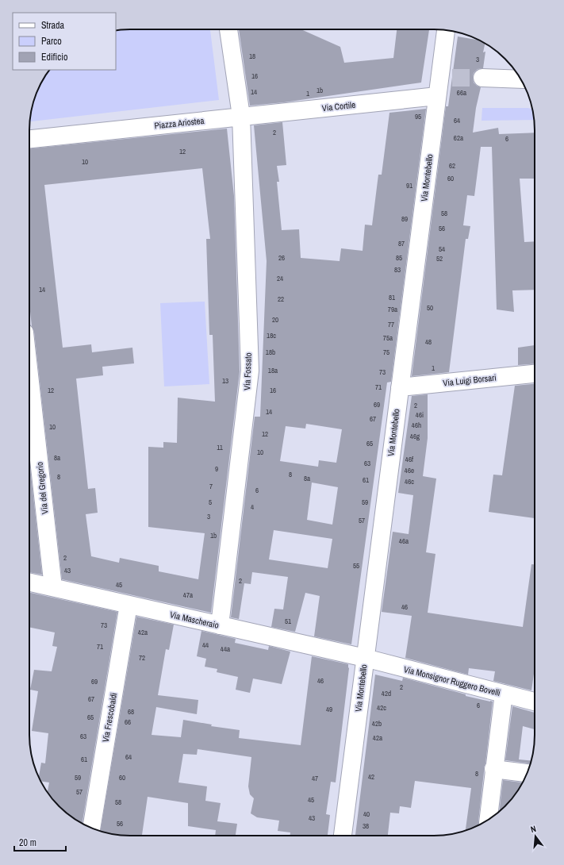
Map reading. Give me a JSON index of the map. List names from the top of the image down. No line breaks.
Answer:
{"streets":{"street":["Via Cortile","Piazza Ariostea","Via Montebello","Via Fossato","Via Luigi Borsari","Via del Gregorio","Via Mascheraio","Via Monsignor Ruggero Bovelli","Via Frescobaldi"]},"crossings":[["Via Cortile","Piazza Ariostea"],["Via Cortile","Via Montebello"],["Via Cortile","Via Fossato"],["Piazza Ariostea","Via Fossato"],["Via Montebello","Via Luigi Borsari"],["Via Montebello","Via Mascheraio"],["Via Montebello","Via Monsignor Ruggero Bovelli"],["Via Fossato","Via Mascheraio"],["Via del Gregorio","Via Mascheraio"],["Via Mascheraio","Via Monsignor Ruggero Bovelli"],["Via Mascheraio","Via Frescobaldi"]],"house_numbers":["18","3","16","1b","14","66a","1","95","64","2","62a","6","12","10","62","60","91","58","89","56","87","54","26","85","52","83","24","14","81","22","50","79a","20","77","18c","75a","48","18b","75","1","18a","73","13","71","12","16","69","2","14","46i","67","46h","10","12","46g","65","11","10","8a","46f","63","9","46e","8","8","8a","61","46c","7","6","5","59","4","3","57","1b","46a","2","55","43","2","45","47a","46","51","73","42a","44","71","44a","72","46","69","2","42d","67","6","42c","49","68","65","66","42b","63","42a","64","61","8","42","59","60","47","57","45","58","40","43","56","38"],"legend":["Strada","Parco","Edificio"],"scale_bar":"20 m","north":"top"}
